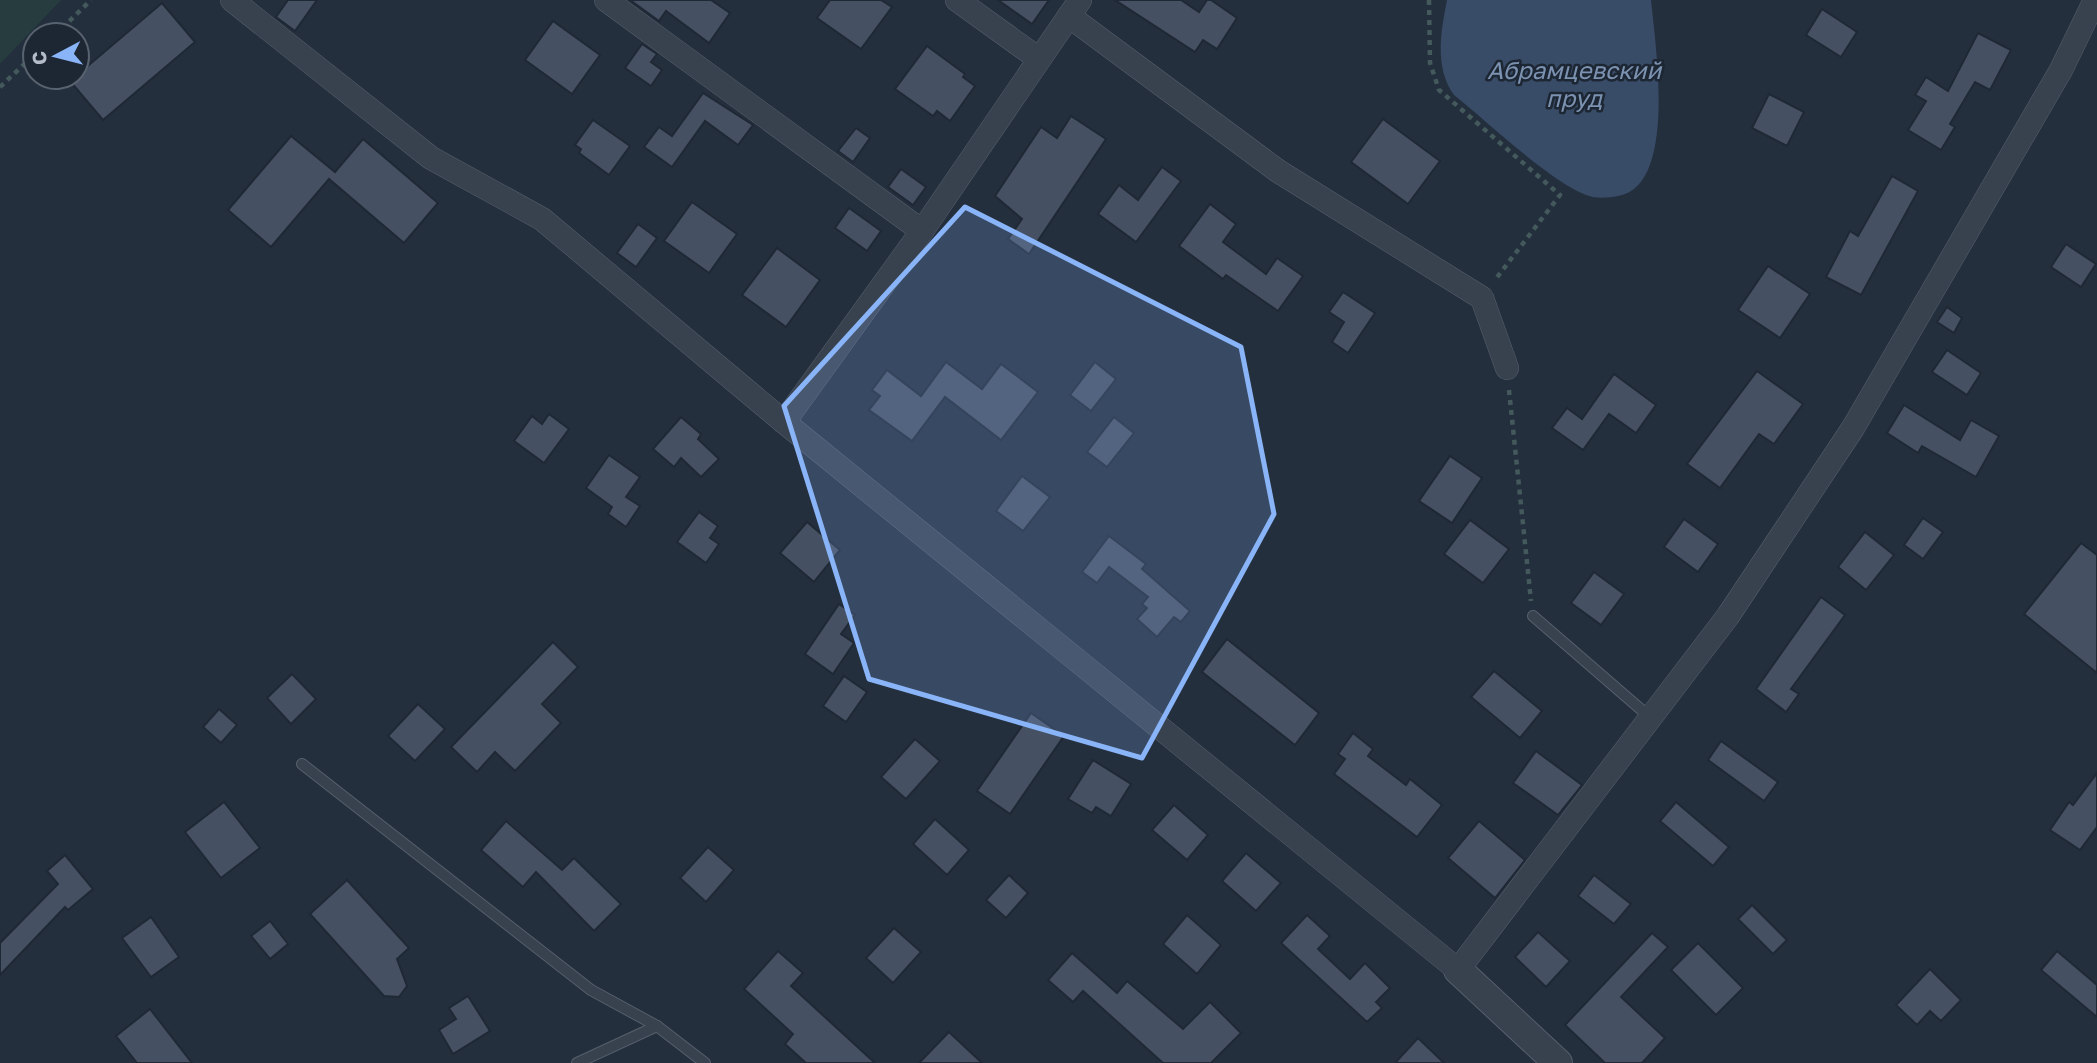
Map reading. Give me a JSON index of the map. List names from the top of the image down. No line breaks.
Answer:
{"water":["Абрамцевский пруд"],"north":"left"}
